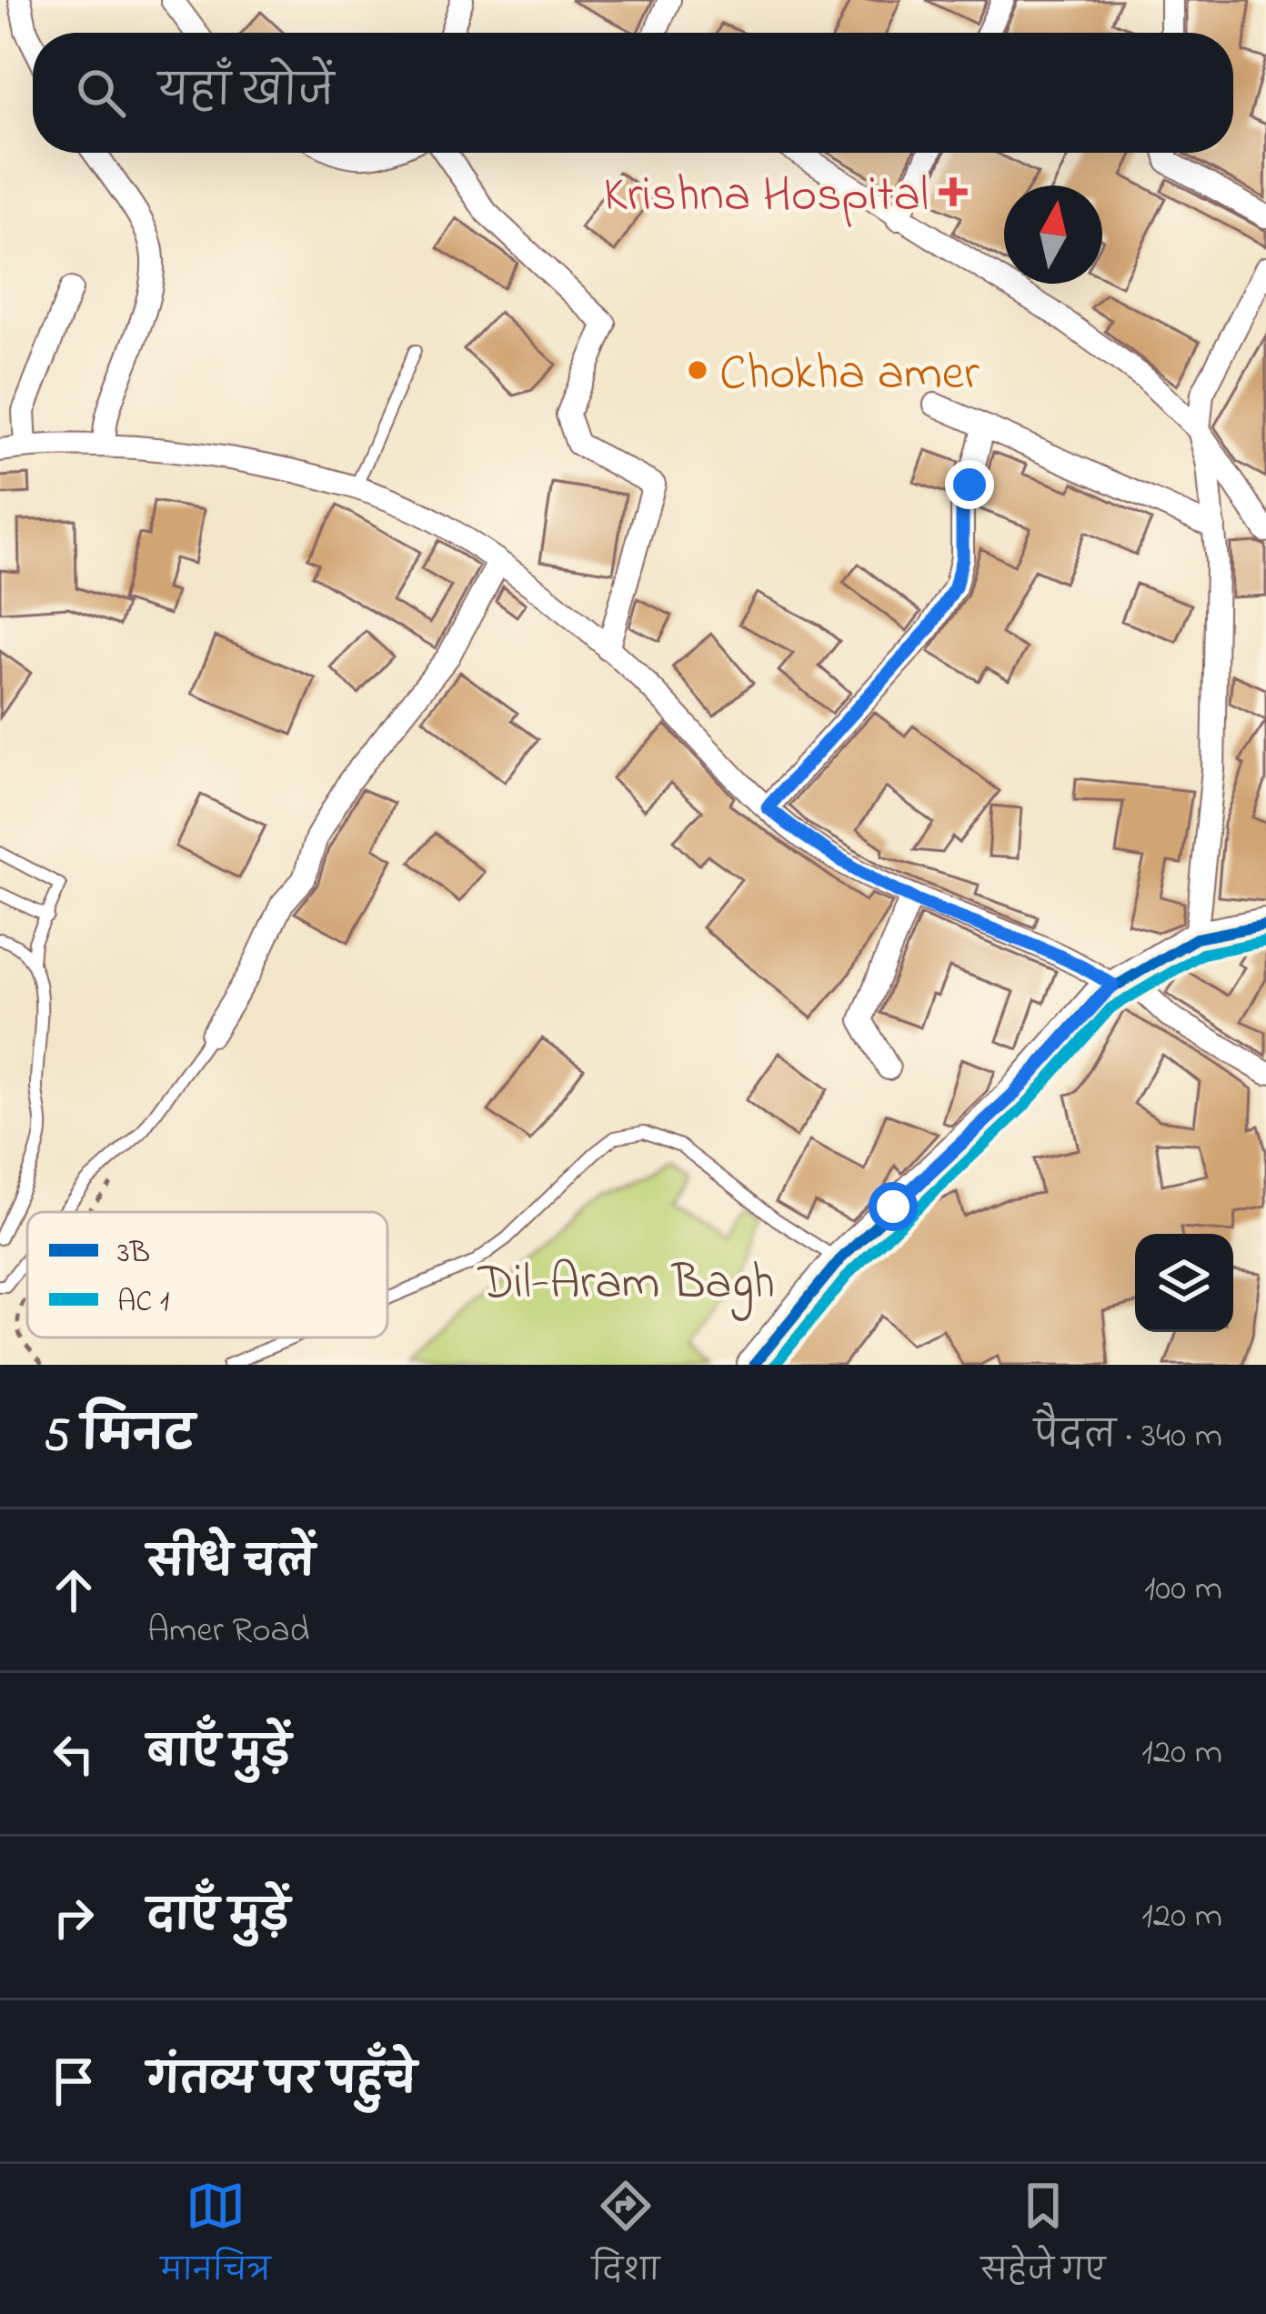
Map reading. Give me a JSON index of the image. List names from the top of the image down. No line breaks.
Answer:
{"parks":["Dil-Aram Bagh"],"places":{"health":["Krishna Hospital"],"other":["Chokha amer"]},"lines":["transit line 3B"],"legend":["3B","AC 1"],"north":"top","page":{"search":"यहाँ खोजें","heading":["5 मिनट","पैदल · 340 m"],"list":[["सीधे चलें","Amer Road","100 m"],["बाएँ मुड़ें","120 m"],["दाएँ मुड़ें","120 m"],"गंतव्य पर पहुँचे"],"nav":["मानचित्र","दिशा","सहेजे गए"]}}
